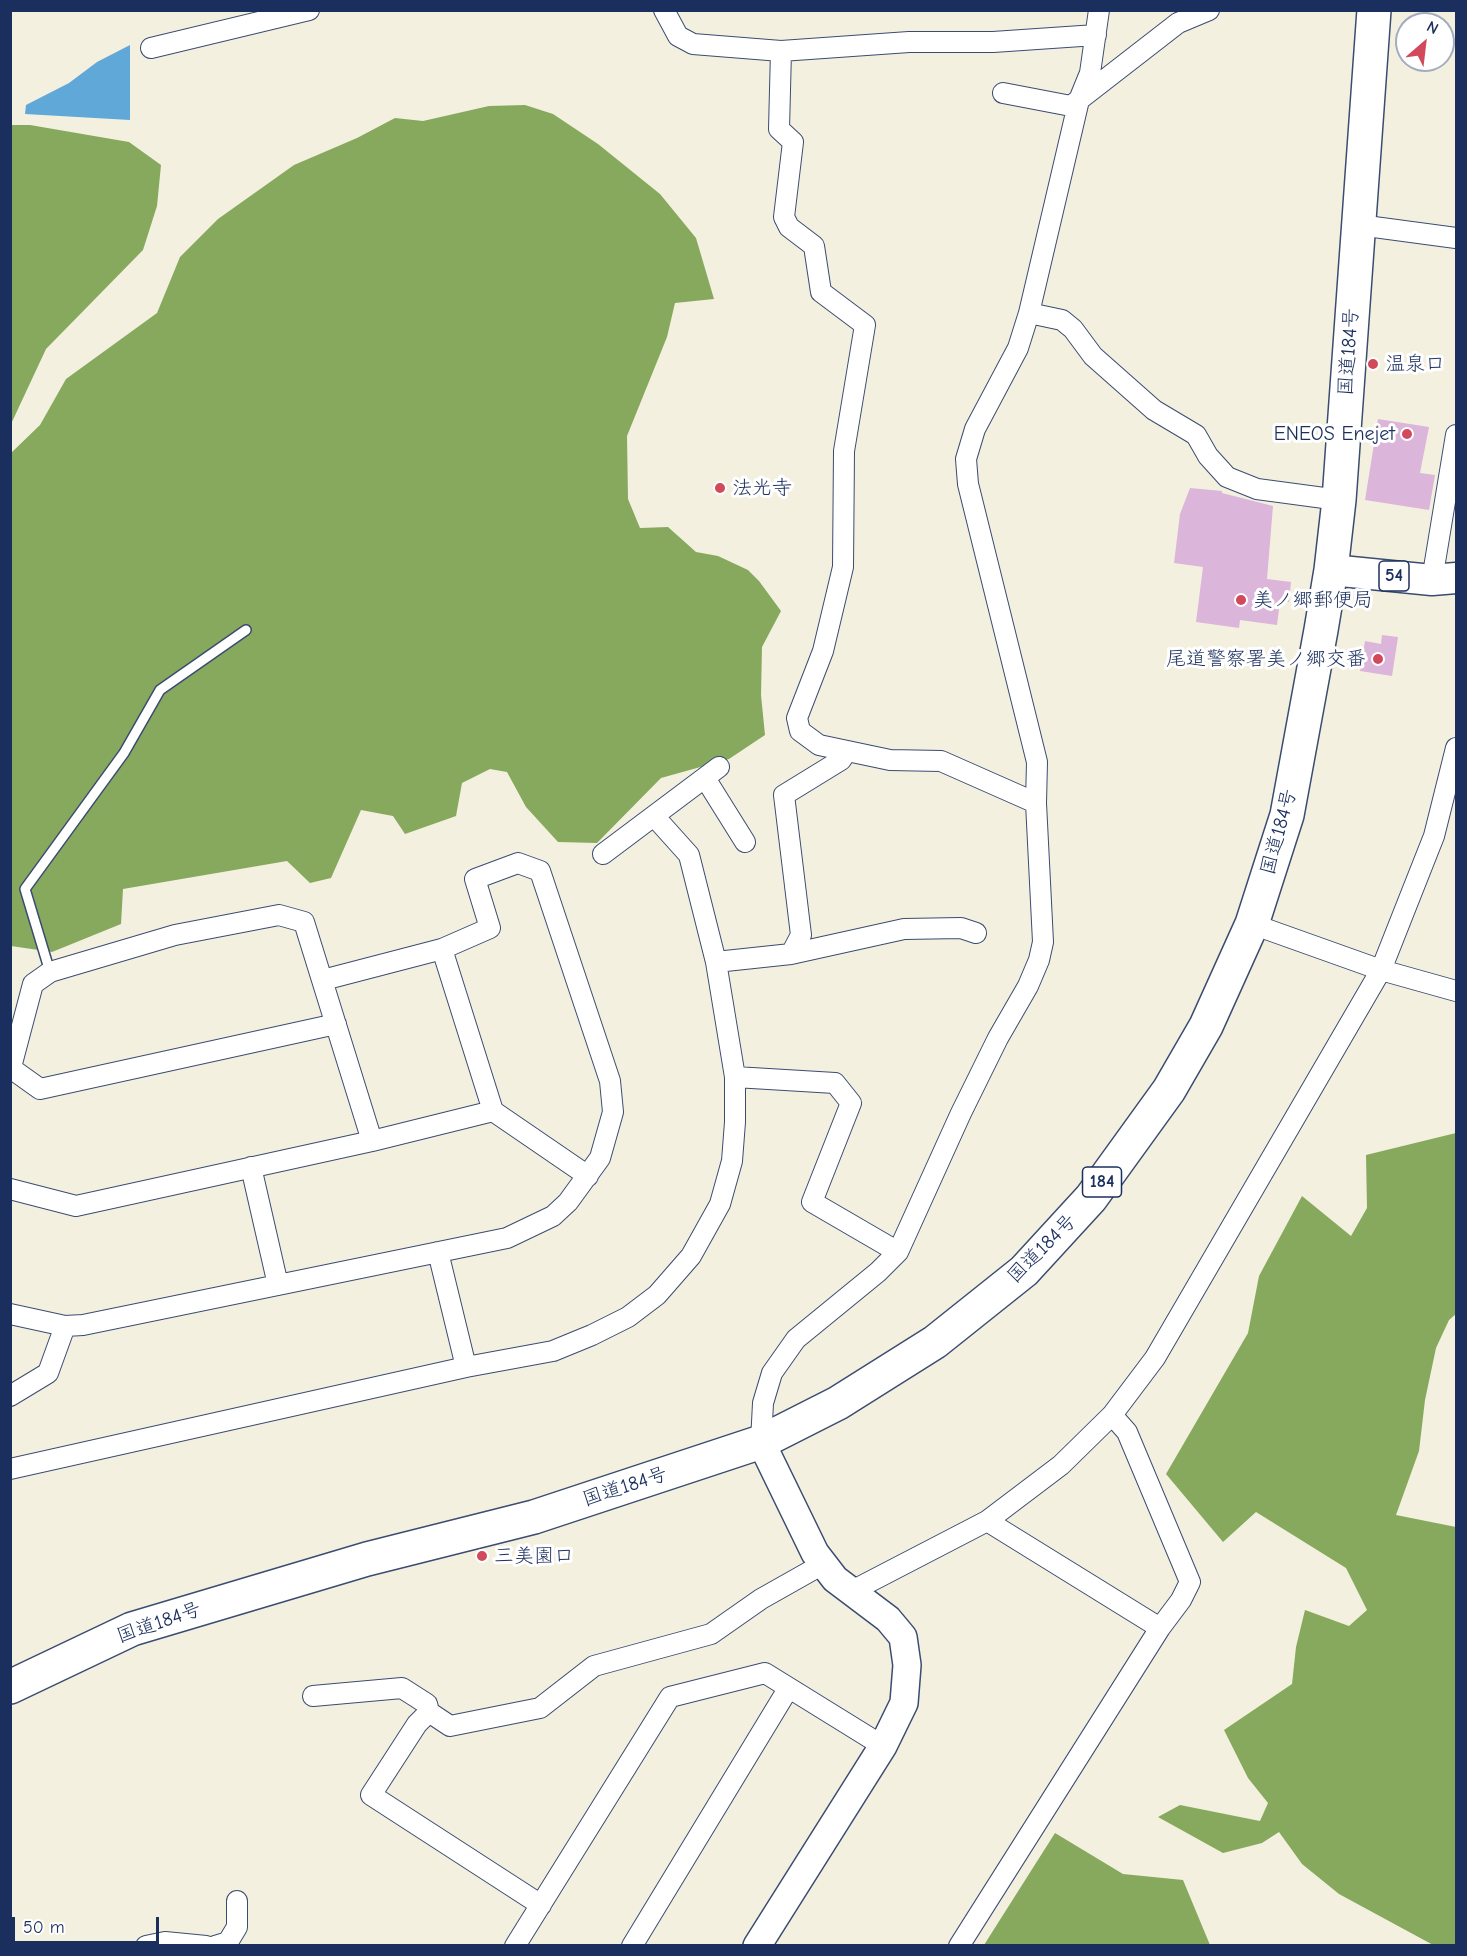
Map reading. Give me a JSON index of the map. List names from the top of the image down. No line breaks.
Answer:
{"streets":{"highway":["国道184号","184"],"main road":["54"]},"crossings":[["国道184号","54"]],"places":["温泉口","ENEOS Enejet","法光寺","美ノ郷郵便局","尾道警察署美ノ郷交番","三美園口"],"scale_bar":"50 m","north":"top right"}
